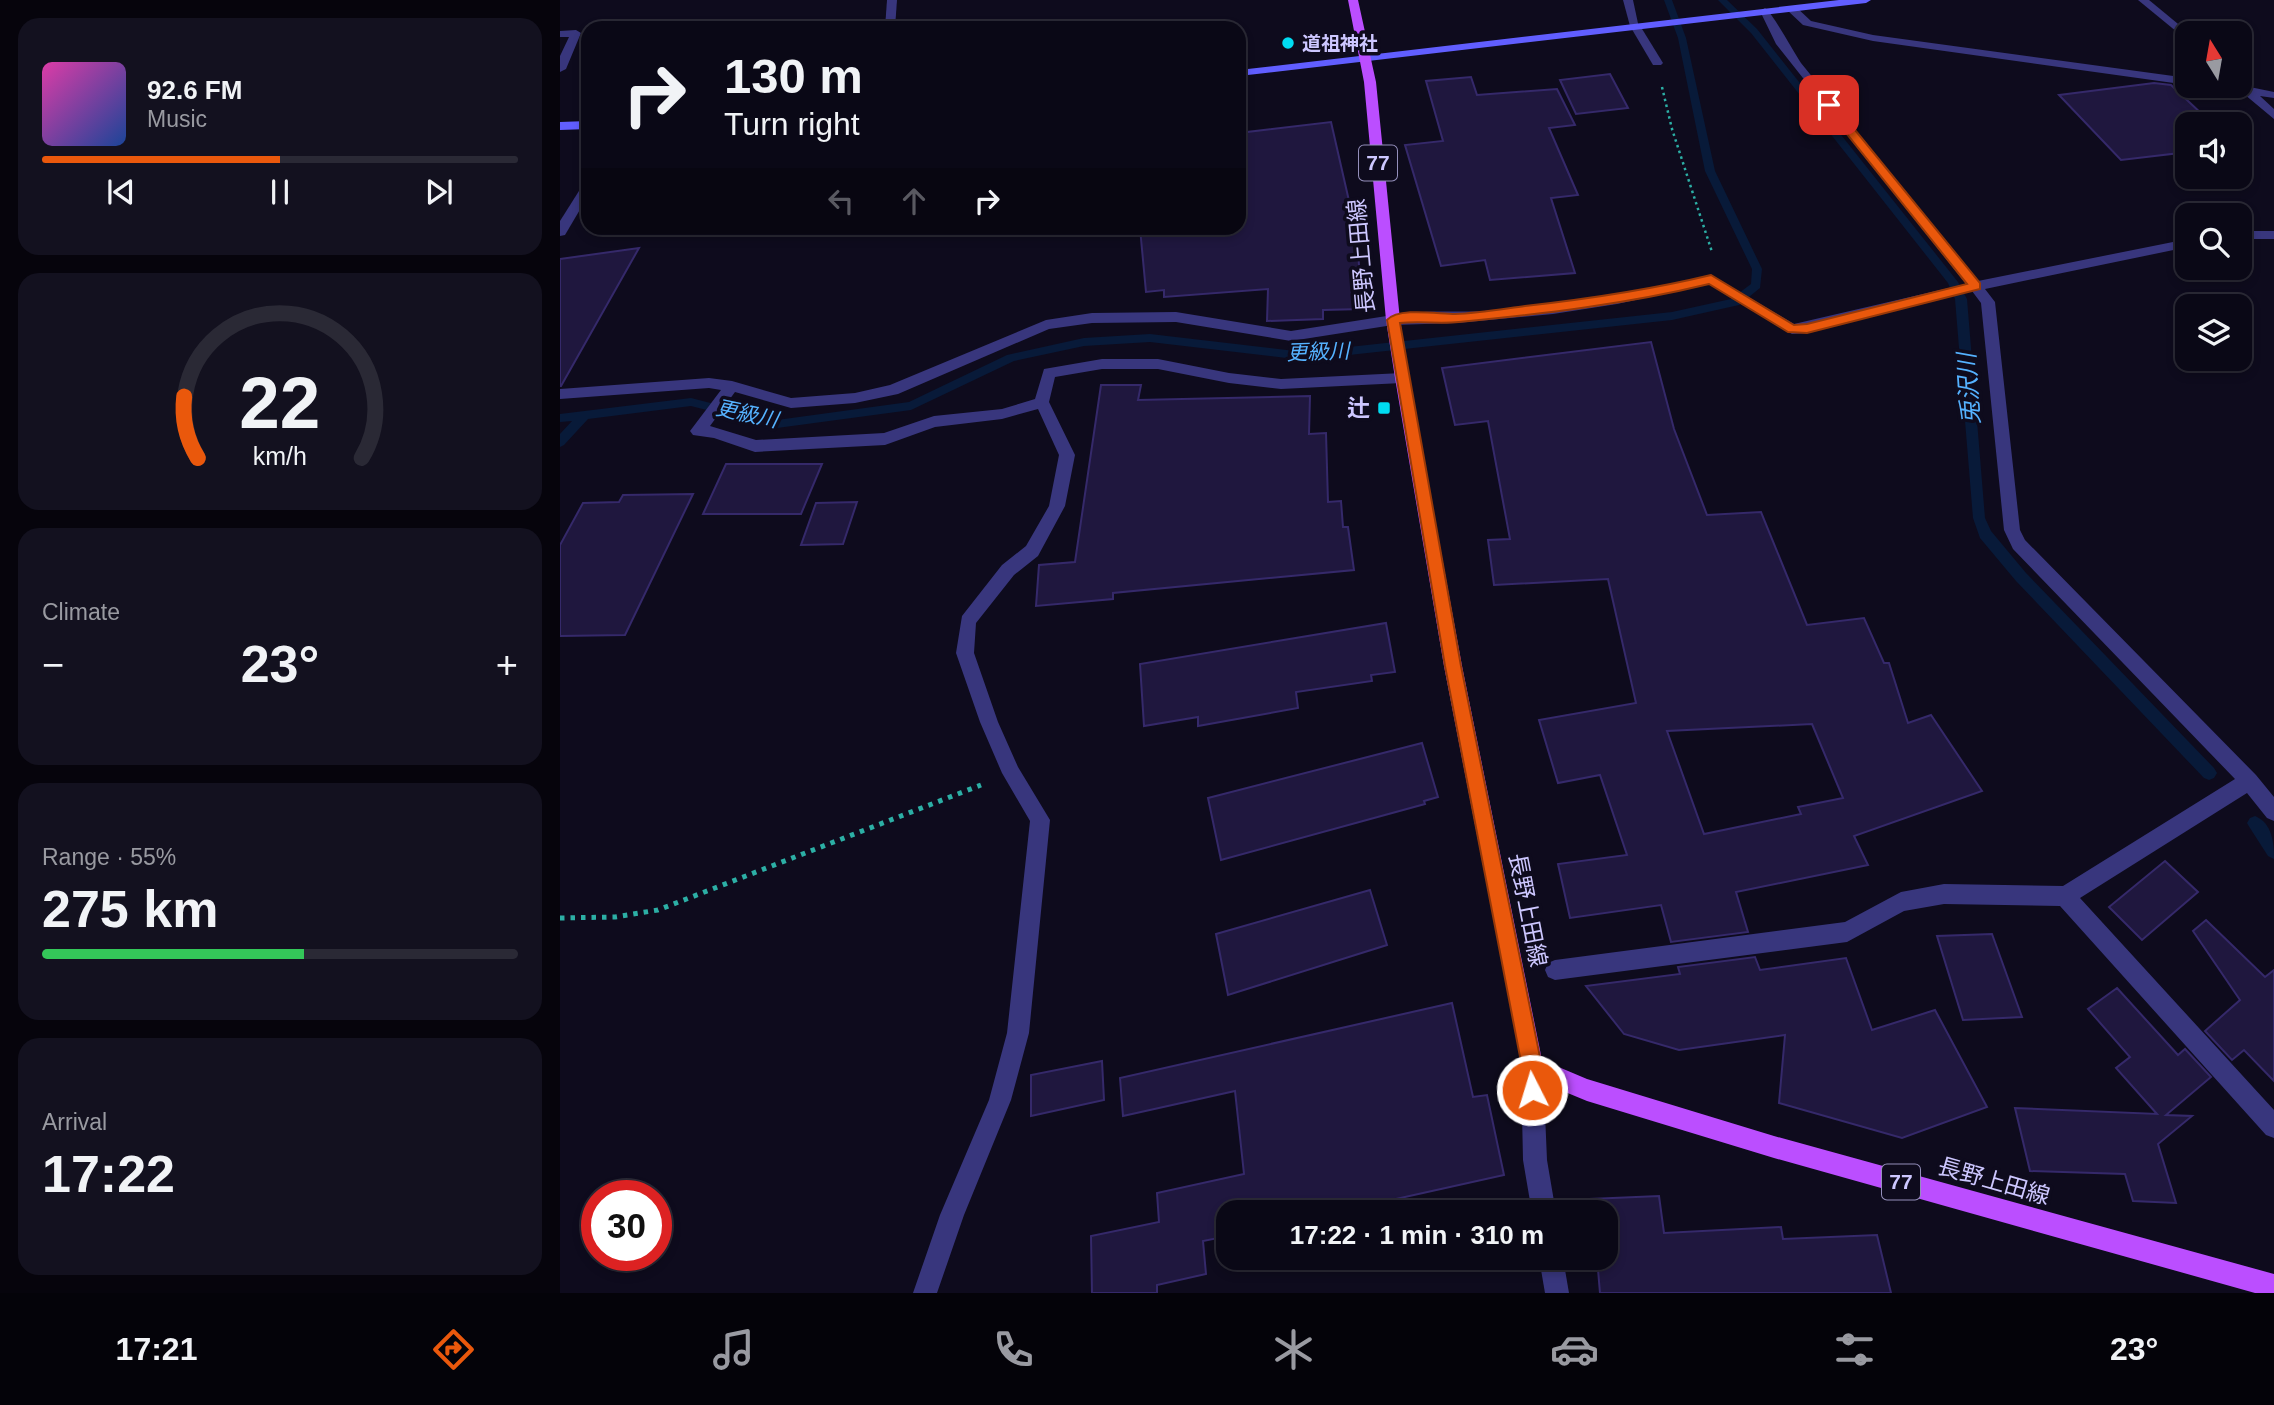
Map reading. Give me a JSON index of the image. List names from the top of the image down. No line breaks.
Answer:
{"streets":{"main road":["77","長野上田線"]},"water":["更級川","兎沢川"],"places":{"other":["道祖神社"],"transit":["辻"]},"north":"top","page":{"turn":["130 m","Turn right"],"song":["92.6 FM","Music"],"tile":["Climate",["Range · 55%","275 km"],["Arrival","17:22"]],"heat":["−","23°","+"],"limit":"30","trip":"17:22 · 1 min · 310 m","tabs":["17:21","23°"],"gauge":["22","km/h"]}}
